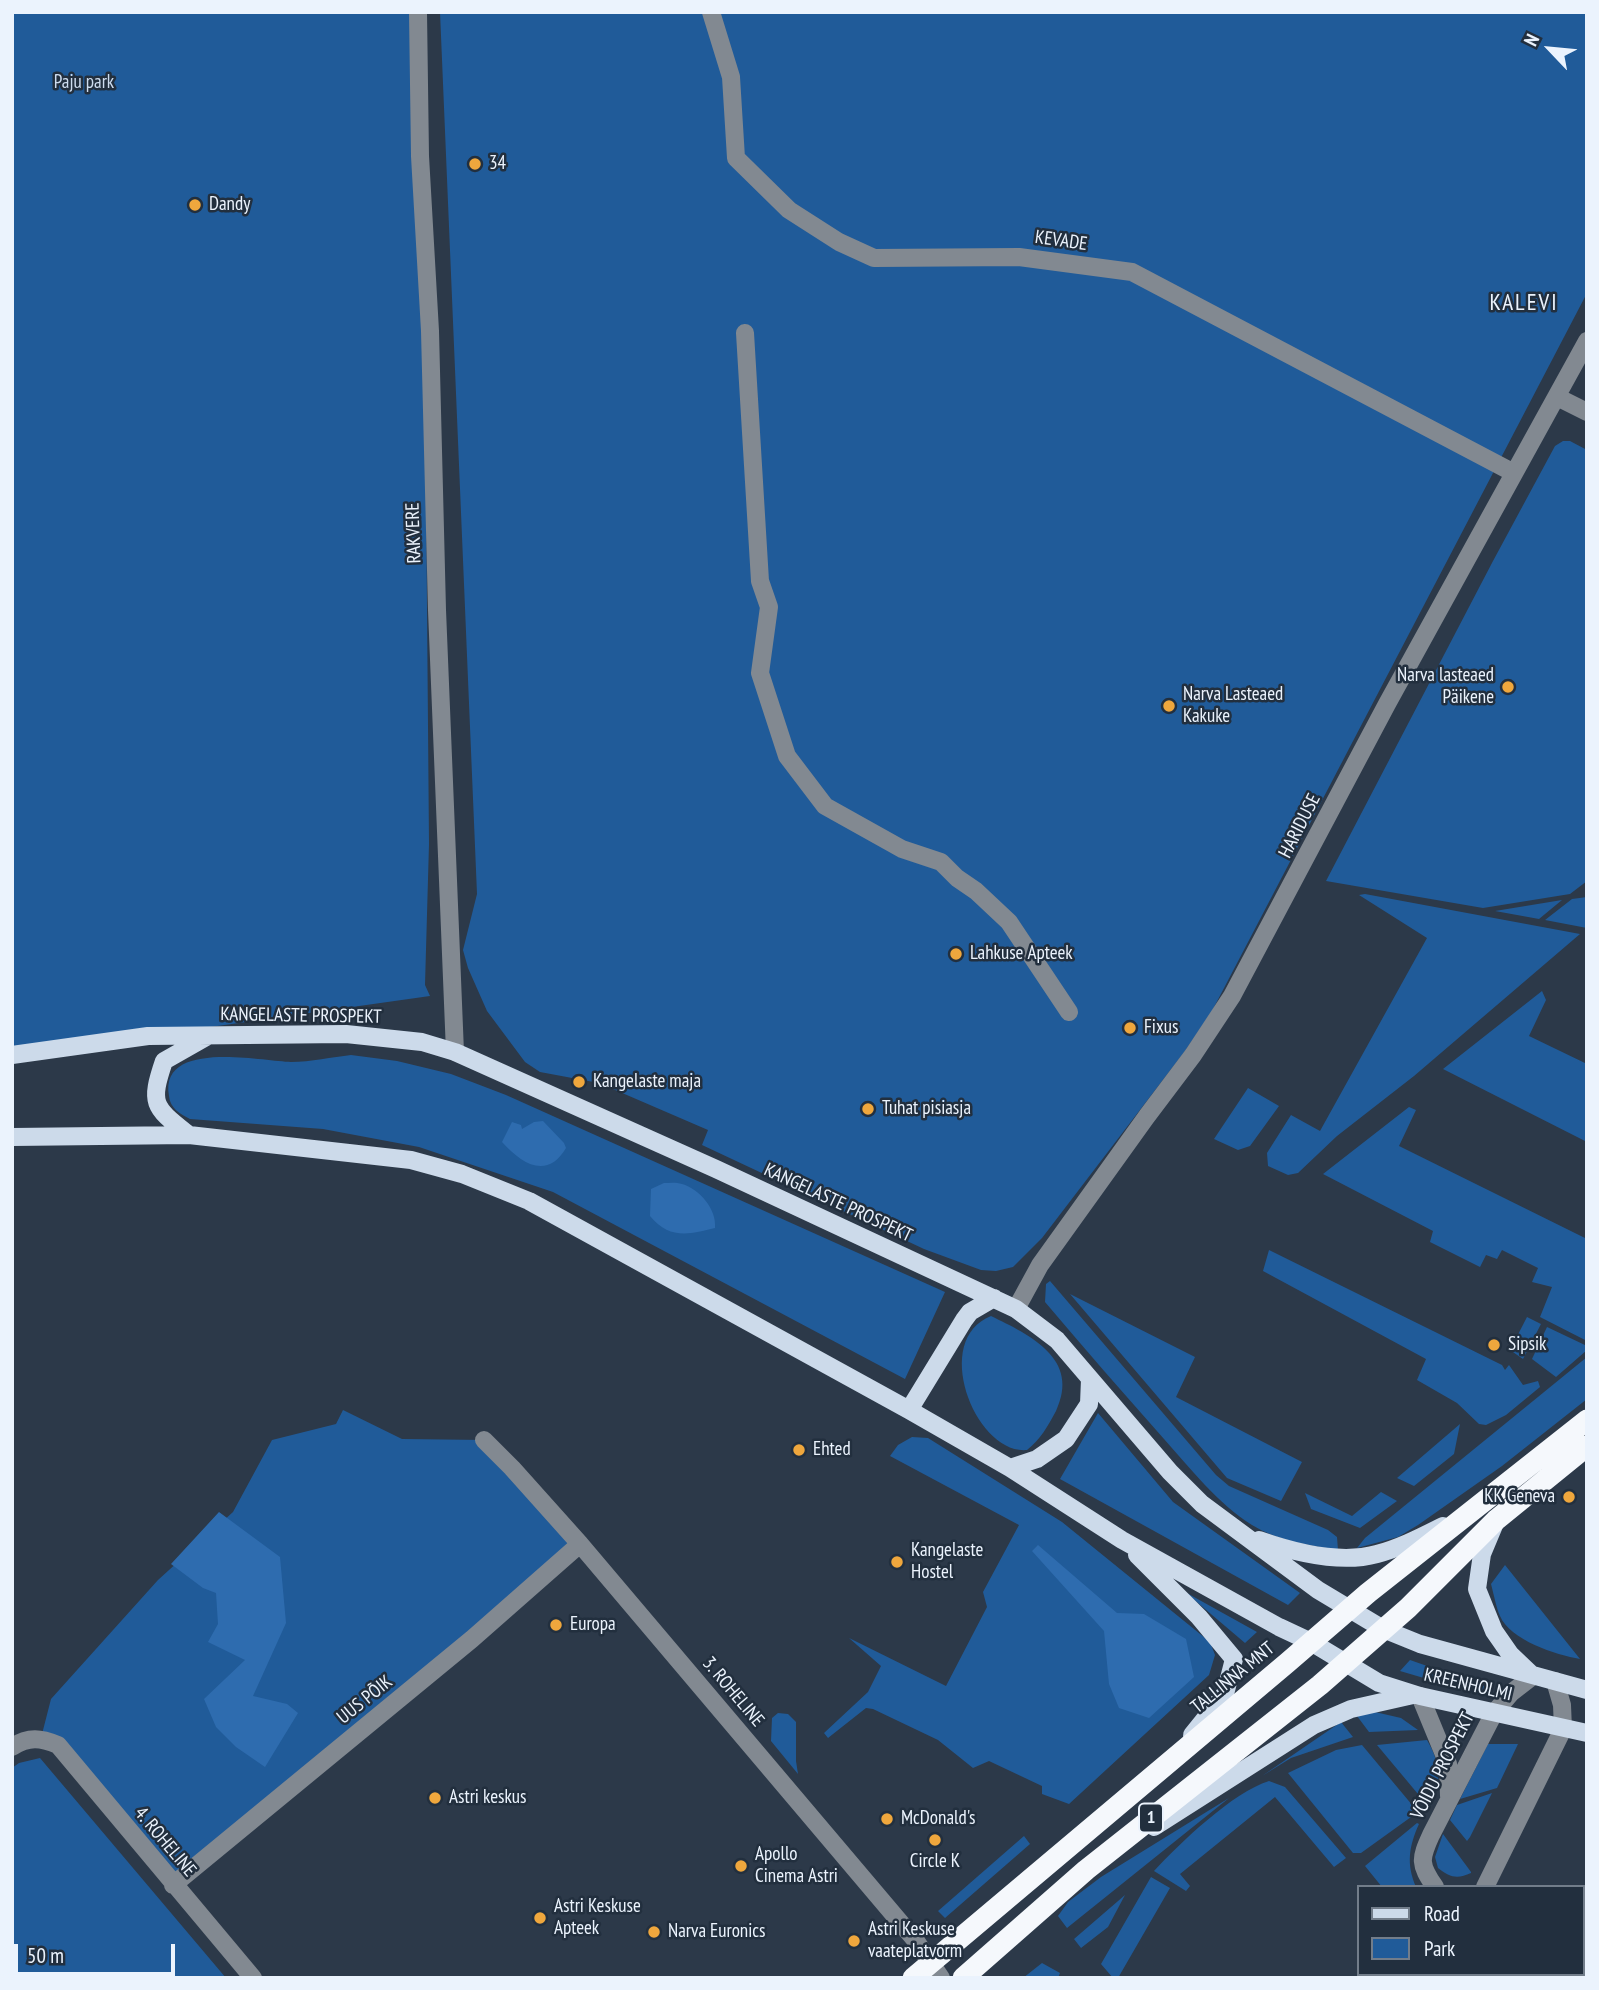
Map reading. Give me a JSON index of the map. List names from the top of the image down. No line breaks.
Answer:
{"streets":{"highway":["TALLINNA MNT","1"],"main road":["KANGELASTE PROSPEKT","KREENHOLMI"],"street":["KEVADE","RAKVERE","HARIDUSE","3. ROHELINE","UUS PÕIK","VÕIDU PROSPEKT","4. ROHELINE"]},"crossings":[["KEVADE","HARIDUSE"],["RAKVERE","KANGELASTE PROSPEKT"],["HARIDUSE","KANGELASTE PROSPEKT"],["KANGELASTE PROSPEKT","TALLINNA MNT"],["KANGELASTE PROSPEKT","KREENHOLMI"],["TALLINNA MNT","KREENHOLMI"],["TALLINNA MNT","3. ROHELINE"],["KREENHOLMI","VÕIDU PROSPEKT"],["KREENHOLMI","1"],["3. ROHELINE","UUS PÕIK"],["UUS PÕIK","4. ROHELINE"]],"districts":["KALEVI"],"parks":["Paju park"],"places":["34","Dandy","Narva lasteaed Päikene","Narva Lasteaed Kakuke","Lahkuse Apteek","Fixus","Kangelaste maja","Tuhat pisiasja","Sipsik","Ehted","KK Geneva","Kangelaste Hostel","Europa","Astri keskus","McDonald's","Circle K","Apollo Cinema Astri","Astri Keskuse Apteek","Narva Euronics","Astri Keskuse vaateplatvorm"],"legend":["Road","Park"],"scale_bar":"50 m","north":"top left"}
